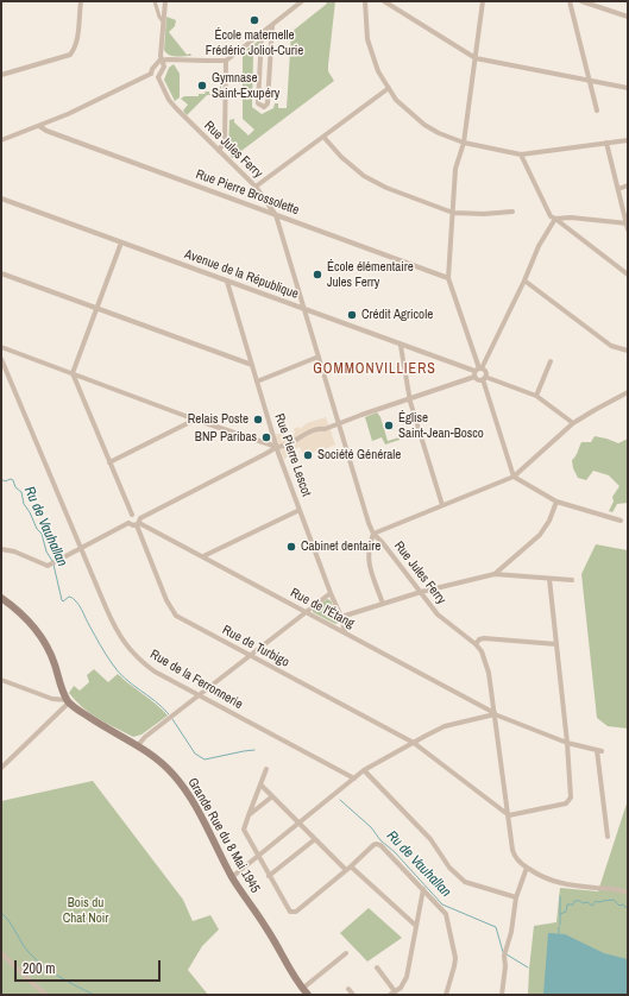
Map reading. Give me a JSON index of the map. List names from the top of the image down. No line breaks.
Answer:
{"streets":{"main road":["Grande Rue du 8 Mai 1945"],"street":["Rue Jules Ferry","Rue Pierre Brossolette","Avenue de la République","Rue Pierre Lescot","Rue de l'Étang","Rue de Turbigo","Rue de la Ferronnerie"]},"crossings":[["Rue Jules Ferry","Rue Pierre Brossolette"],["Rue Jules Ferry","Avenue de la République"],["Rue Jules Ferry","Rue de l'Étang"],["Rue Jules Ferry","Rue de Turbigo"],["Avenue de la République","Rue Pierre Lescot"],["Rue Pierre Lescot","Rue de l'Étang"],["Rue de l'Étang","Rue de Turbigo"]],"districts":["GOMMONVILLIERS"],"water":["Ru de Vauhallan"],"parks":["Bois du Chat Noir"],"places":["École maternelle Frédéric Joliot-Curie","Gymnase Saint-Exupéry","École élémentaire Jules Ferry","Crédit Agricole","Relais Poste","Église Saint-Jean-Bosco","BNP Paribas","Société Générale","Cabinet dentaire"],"scale_bar":"200 m"}
